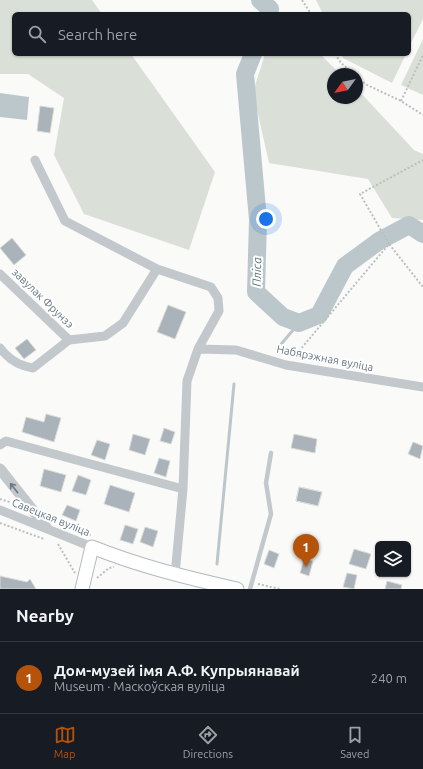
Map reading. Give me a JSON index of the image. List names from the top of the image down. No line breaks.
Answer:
{"streets":{"street":["завулак Фрунзэ","Набярэжная вуліца","Савецкая вуліца"]},"water":["Пліса"],"north":"bottom left","page":{"search":"Search here","pins":"1","heading":"Nearby","list":[{"mark":"1","name":"Дом-музей імя А.Ф. Купрыянавай","note":"Museum · Маскоўская вуліца","value":"240 m"}],"nav":["Map","Directions","Saved"]}}
